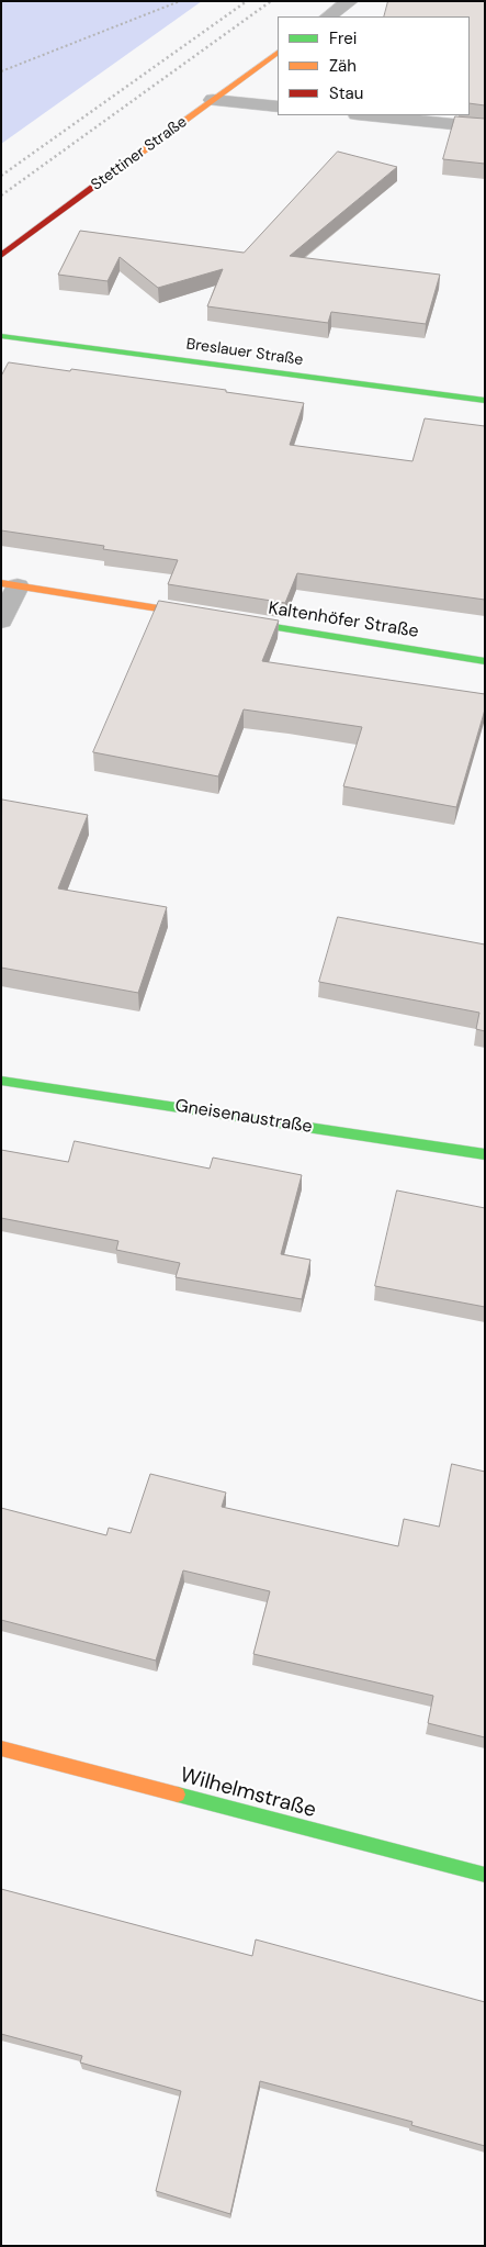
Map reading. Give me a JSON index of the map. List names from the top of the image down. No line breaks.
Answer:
{"streets":{"street":["Stettiner Straße","Breslauer Straße","Kaltenhöfer Straße","Gneisenaustraße","Wilhelmstraße"]},"legend":["Frei","Zäh","Stau"]}
